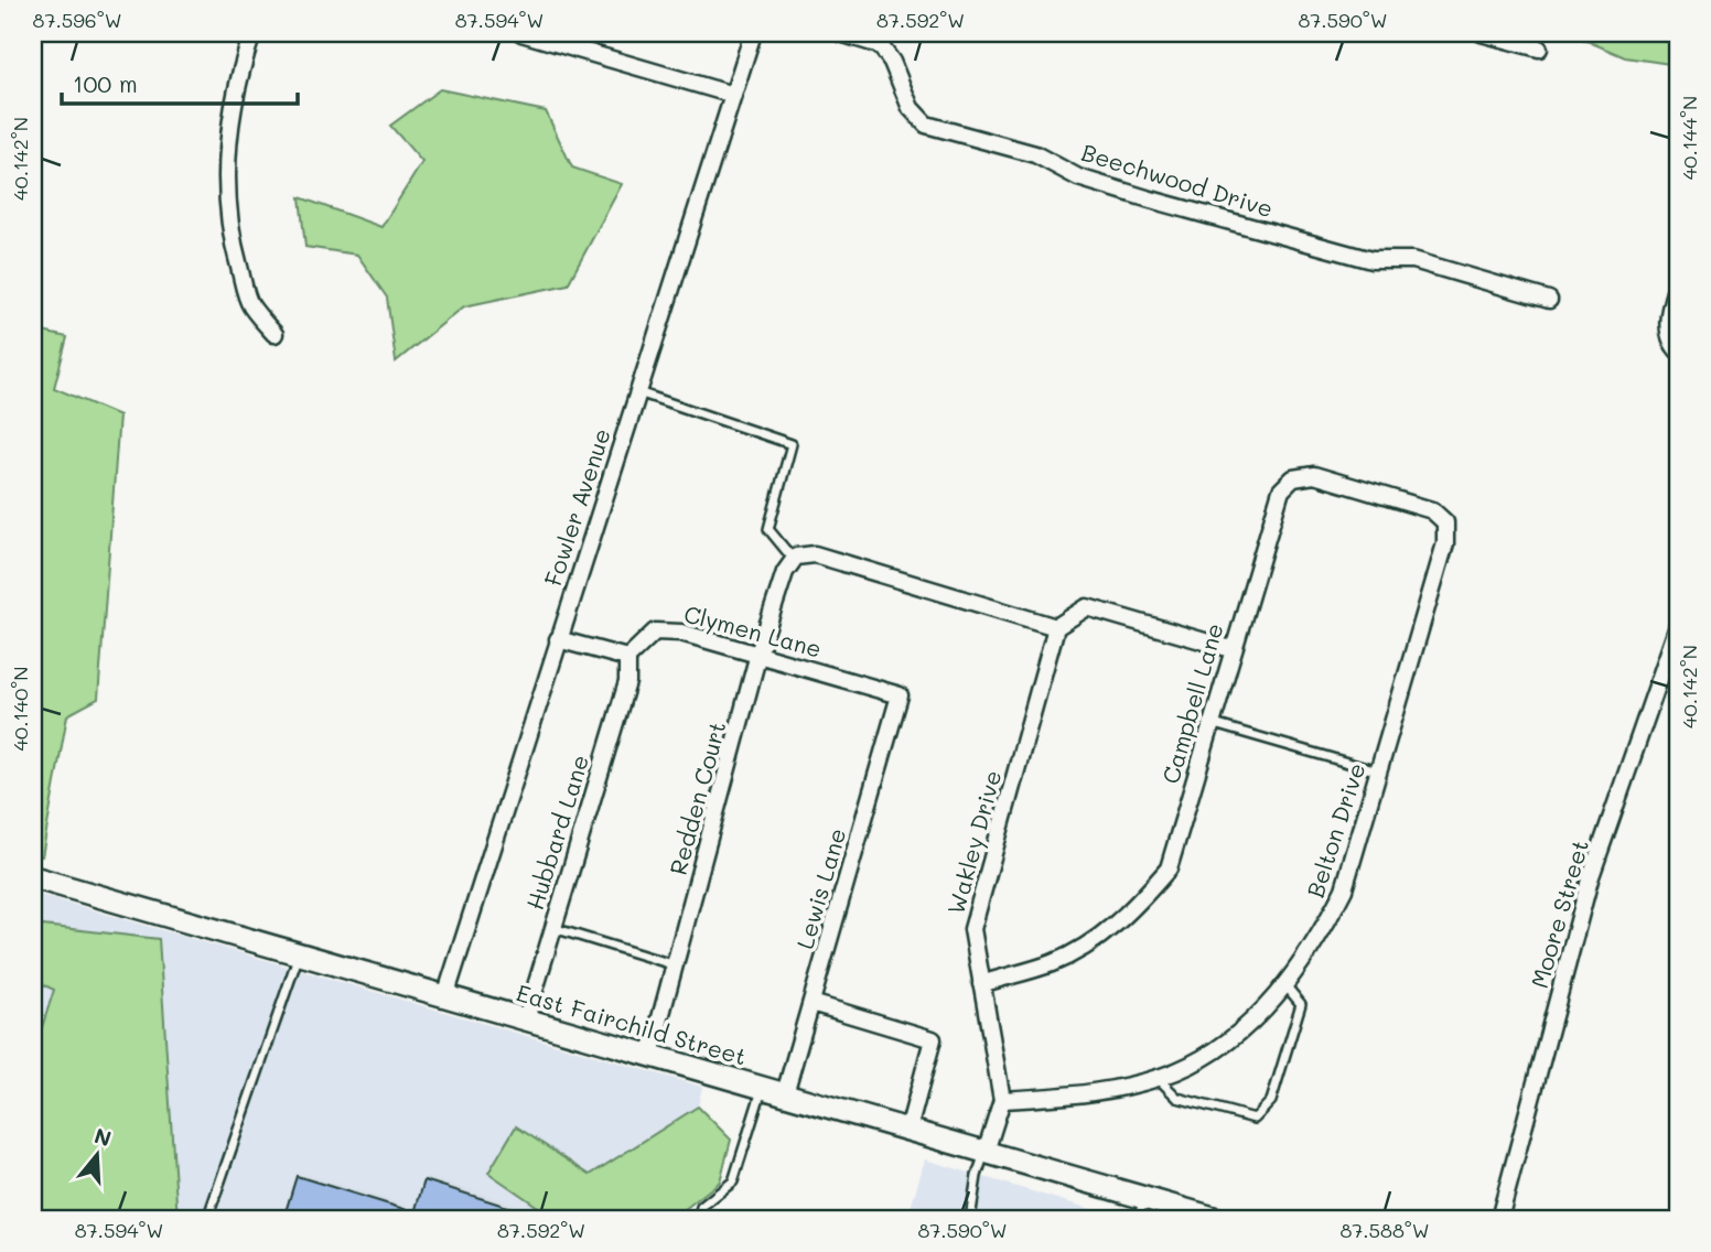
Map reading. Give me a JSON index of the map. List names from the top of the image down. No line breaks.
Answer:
{"streets":{"street":["Beechwood Drive","Fowler Avenue","Clymen Lane","Campbell Lane","Redden Court","Belton Drive","Hubbard Lane","Wakley Drive","Lewis Lane","Moore Street","East Fairchild Street"]},"crossings":[["Fowler Avenue","East Fairchild Street"],["Clymen Lane","Redden Court"],["Clymen Lane","Hubbard Lane"],["Clymen Lane","Lewis Lane"],["Campbell Lane","Belton Drive"],["Campbell Lane","Wakley Drive"],["Redden Court","East Fairchild Street"],["Belton Drive","Wakley Drive"],["Hubbard Lane","East Fairchild Street"],["Wakley Drive","East Fairchild Street"],["Lewis Lane","East Fairchild Street"]],"scale_bar":"100 m","north":"top","coordinates":["87.596°W","87.594°W","87.592°W","87.590°W","40.144°N","40.142°N","40.140°N","87.588°W"]}
